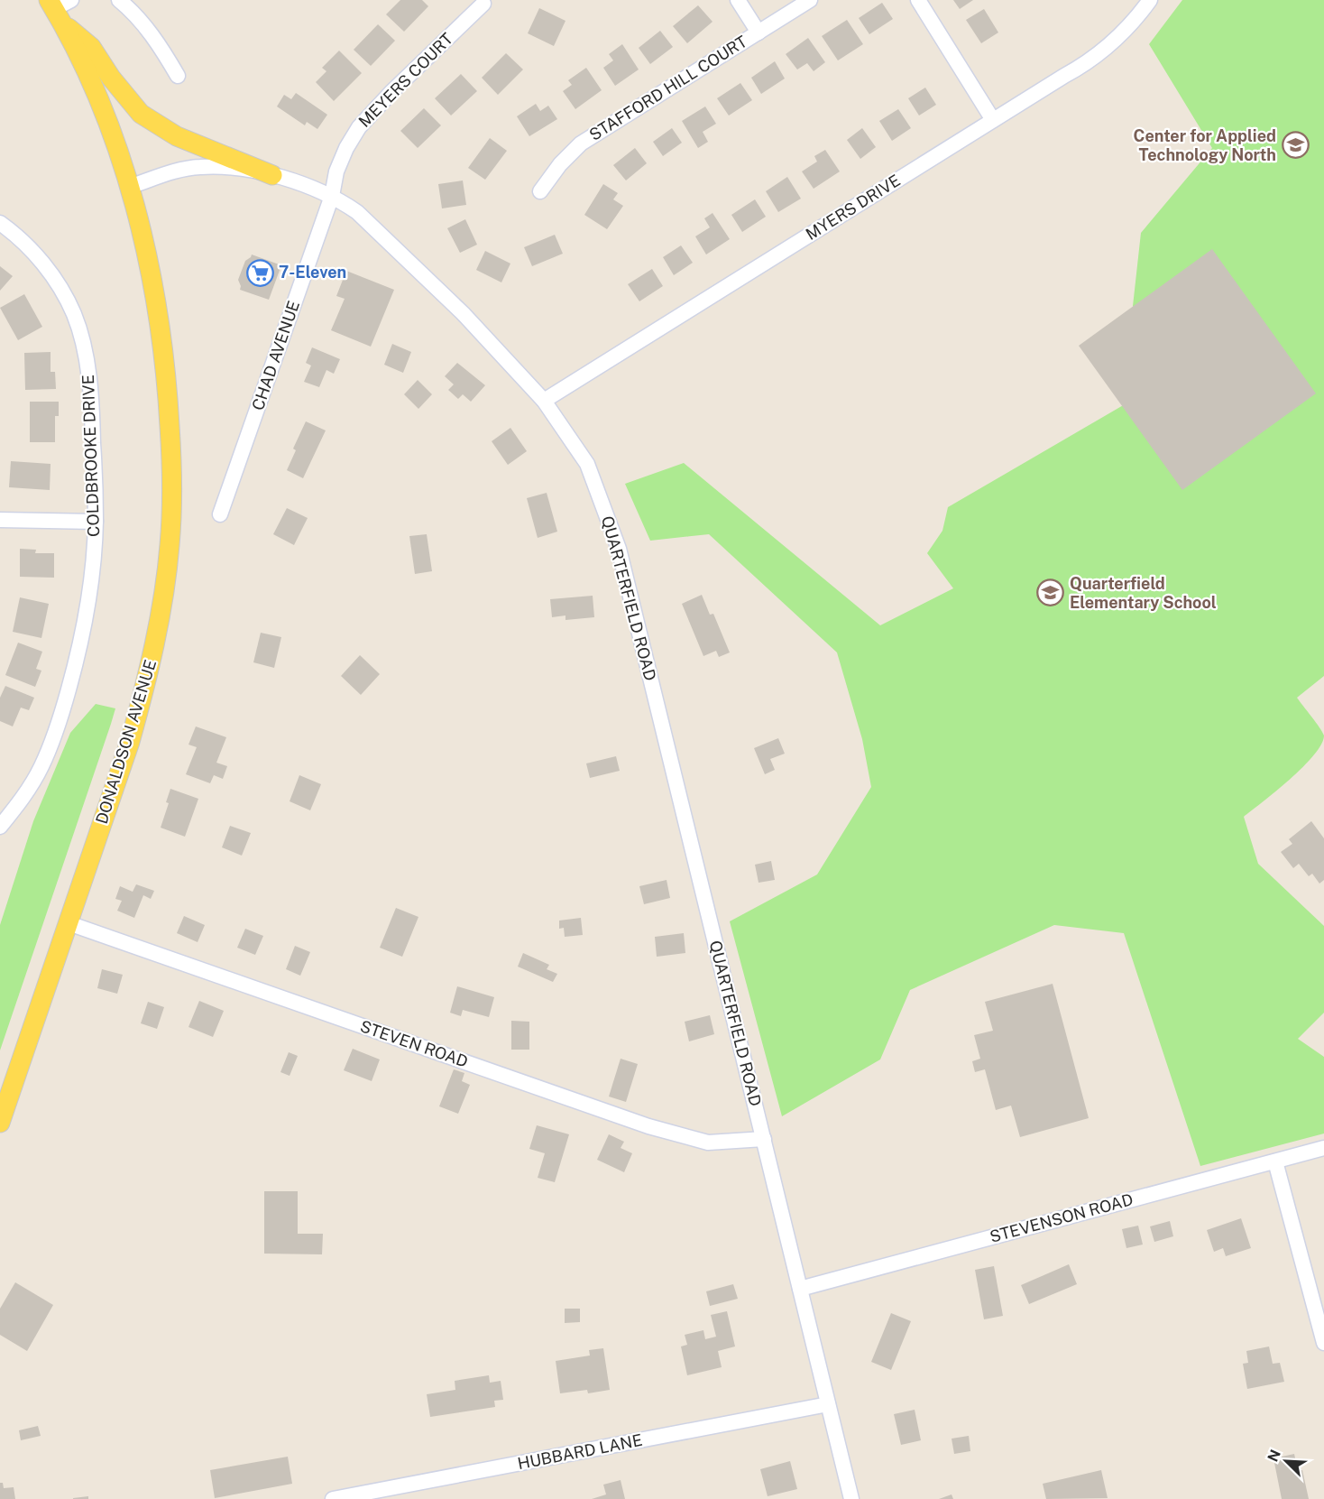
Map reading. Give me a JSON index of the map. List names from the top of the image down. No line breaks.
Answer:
{"streets":{"main road":["DONALDSON AVENUE"],"street":["MEYERS COURT","STAFFORD HILL COURT","MYERS DRIVE","CHAD AVENUE","COLDBROOKE DRIVE","QUARTERFIELD ROAD","STEVEN ROAD","STEVENSON ROAD","HUBBARD LANE"]},"crossings":[["MEYERS COURT","CHAD AVENUE"],["MEYERS COURT","QUARTERFIELD ROAD"],["MYERS DRIVE","QUARTERFIELD ROAD"],["CHAD AVENUE","QUARTERFIELD ROAD"],["QUARTERFIELD ROAD","DONALDSON AVENUE"],["QUARTERFIELD ROAD","STEVEN ROAD"],["QUARTERFIELD ROAD","STEVENSON ROAD"],["QUARTERFIELD ROAD","HUBBARD LANE"],["DONALDSON AVENUE","STEVEN ROAD"]],"places":{"school or university":["Center for Applied Technology North","Quarterfield Elementary School"],"supermarket":["7-Eleven"]},"north":"top left"}
